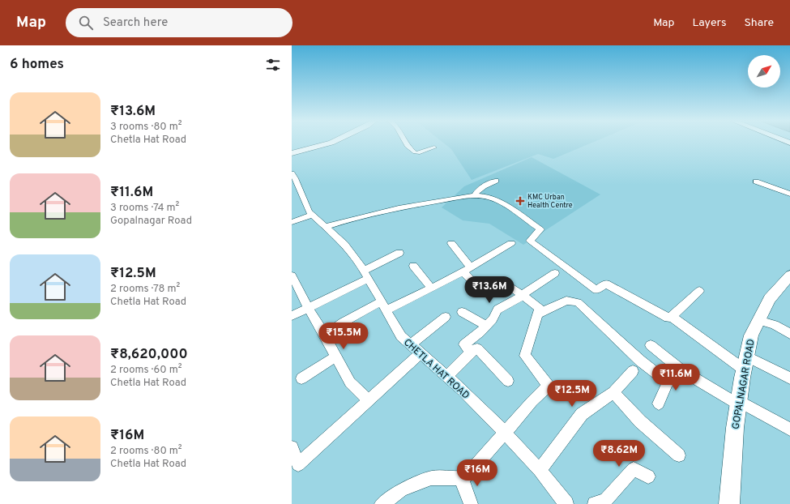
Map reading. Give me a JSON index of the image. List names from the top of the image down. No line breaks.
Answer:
{"streets":{"main road":["GOPALNAGAR ROAD"],"street":["CHETLA HAT ROAD"]},"places":{"health":["KMC Urban Health Centre"]},"north":"top right","page":{"header":"Map","search":"Search here","nav":["Map","Layers","Share"],"heading":"6 homes","list":[{"name":"₹13.6M","note":"3 rooms · 80 m² · Chetla Hat Road"},{"name":"₹11.6M","note":"3 rooms · 74 m² · Gopalnagar Road"},{"name":"₹12.5M","note":"2 rooms · 78 m² · Chetla Hat Road"},{"name":"₹8,620,000","note":"2 rooms · 60 m² · Chetla Hat Road"},{"name":"₹16M","note":"2 rooms · 80 m² · Chetla Hat Road"}],"price":["₹13.6M","₹15.5M","₹11.6M","₹12.5M","₹8.62M","₹16M"]}}
